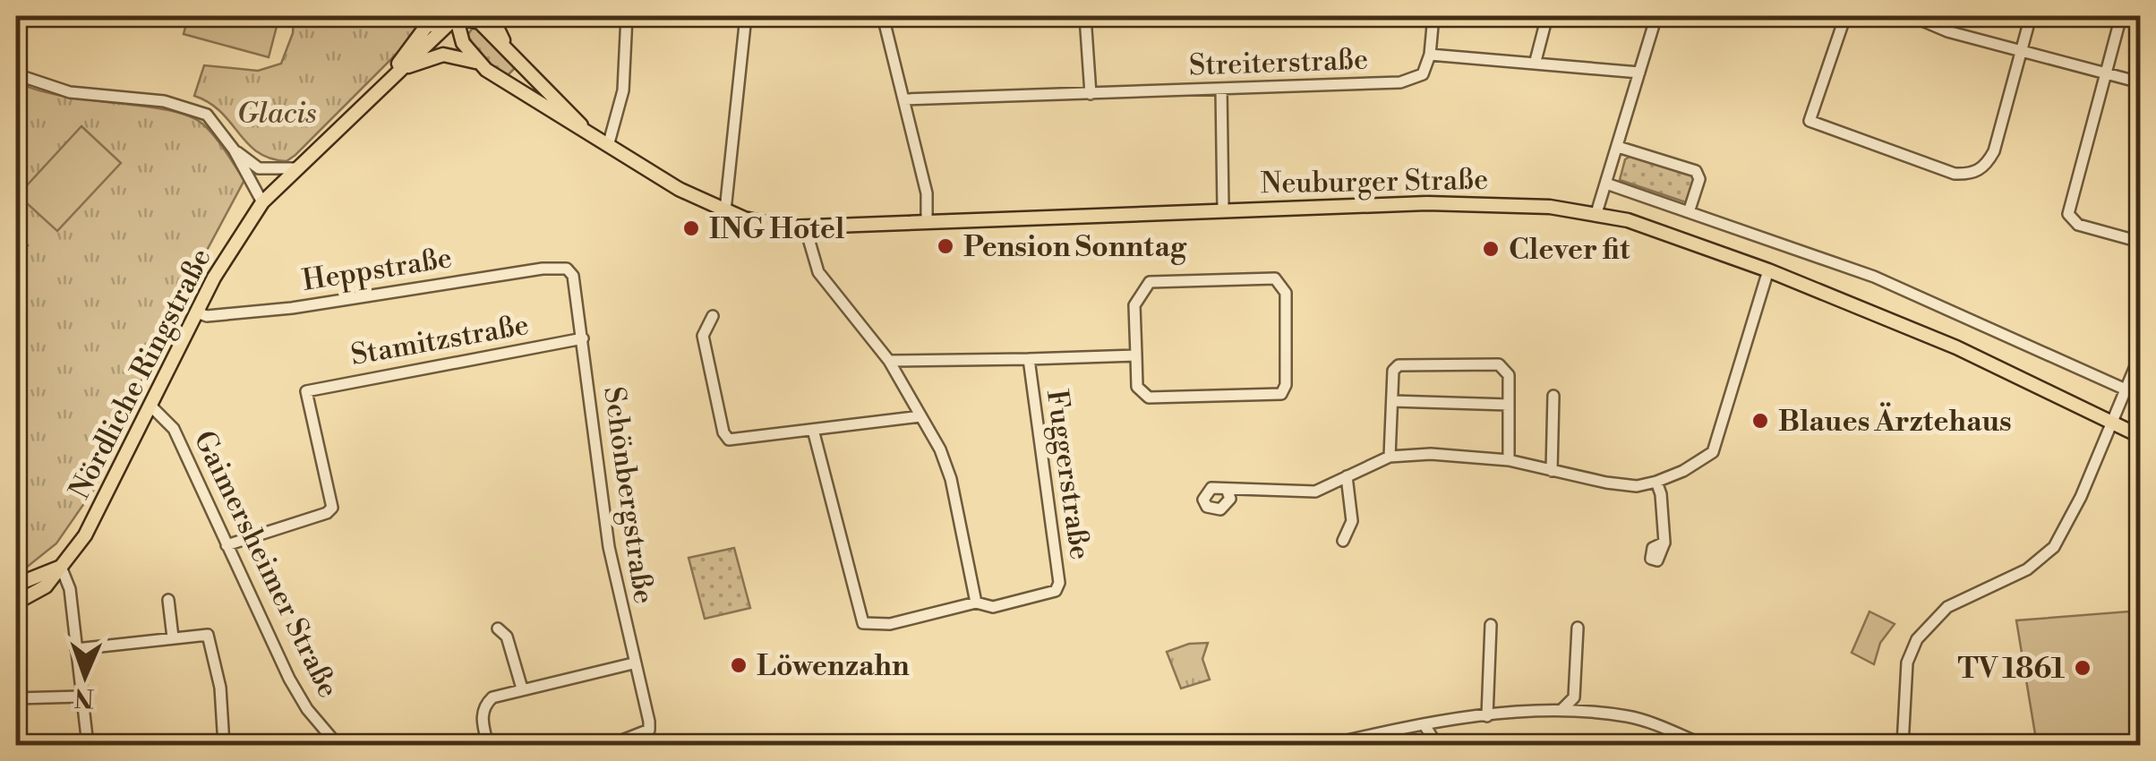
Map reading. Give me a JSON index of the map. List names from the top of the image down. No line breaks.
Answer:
{"streets":{"main road":["Neuburger Straße","Nördliche Ringstraße"],"street":["Streiterstraße","Heppstraße","Stamitzstraße","Fuggerstraße","Schönbergstraße","Gaimersheimer Straße"]},"crossings":[["Heppstraße","Nördliche Ringstraße"],["Heppstraße","Schönbergstraße"],["Stamitzstraße","Schönbergstraße"],["Stamitzstraße","Gaimersheimer Straße"],["Nördliche Ringstraße","Gaimersheimer Straße"]],"parks":["Glacis"],"places":["ING Hotel","Pension Sonntag","Clever fit","Blaues Ärztehaus","Löwenzahn","TV 1861"],"north":"bottom"}
